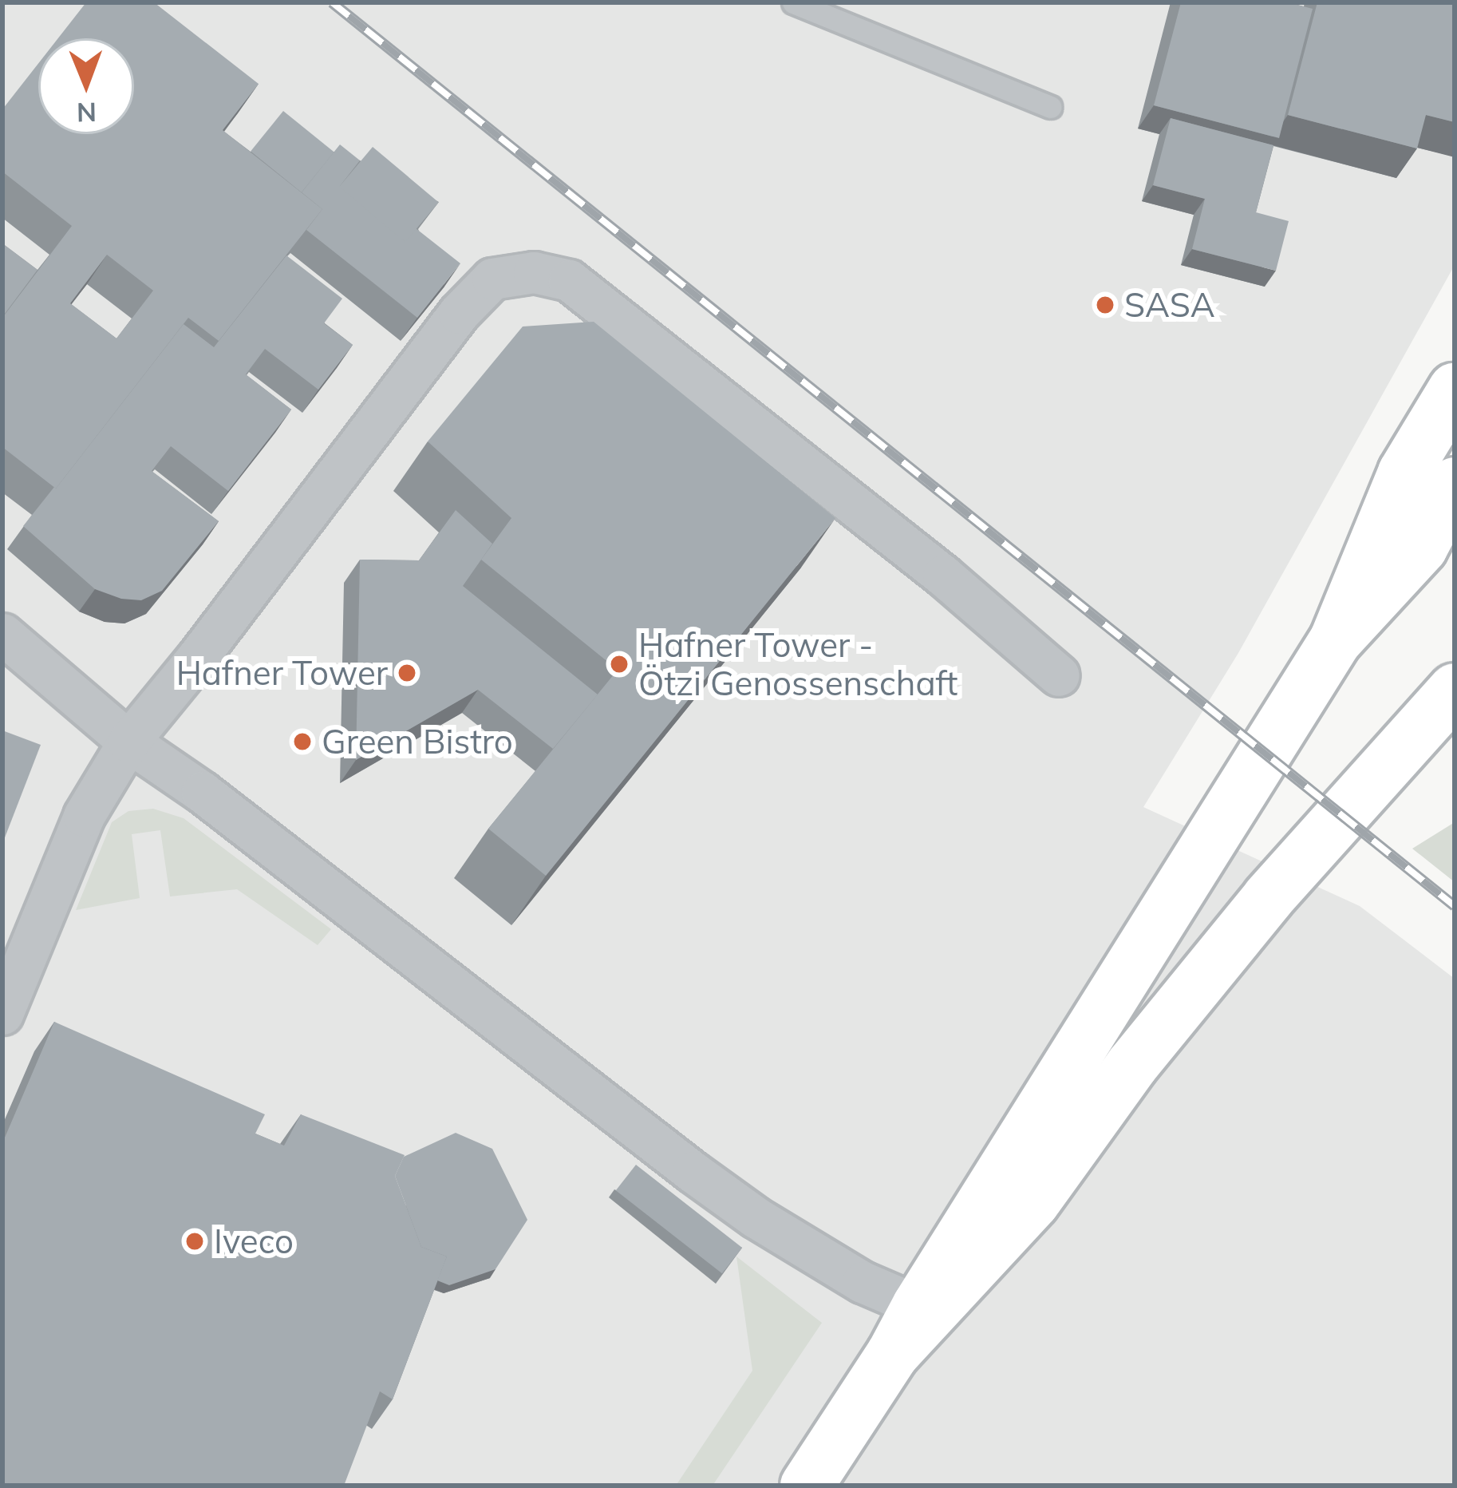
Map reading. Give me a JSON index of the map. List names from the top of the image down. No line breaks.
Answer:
{"places":["SASA","Hafner Tower - Ötzi Genossenschaft","Hafner Tower","Green Bistro","Iveco"],"north":"bottom"}
